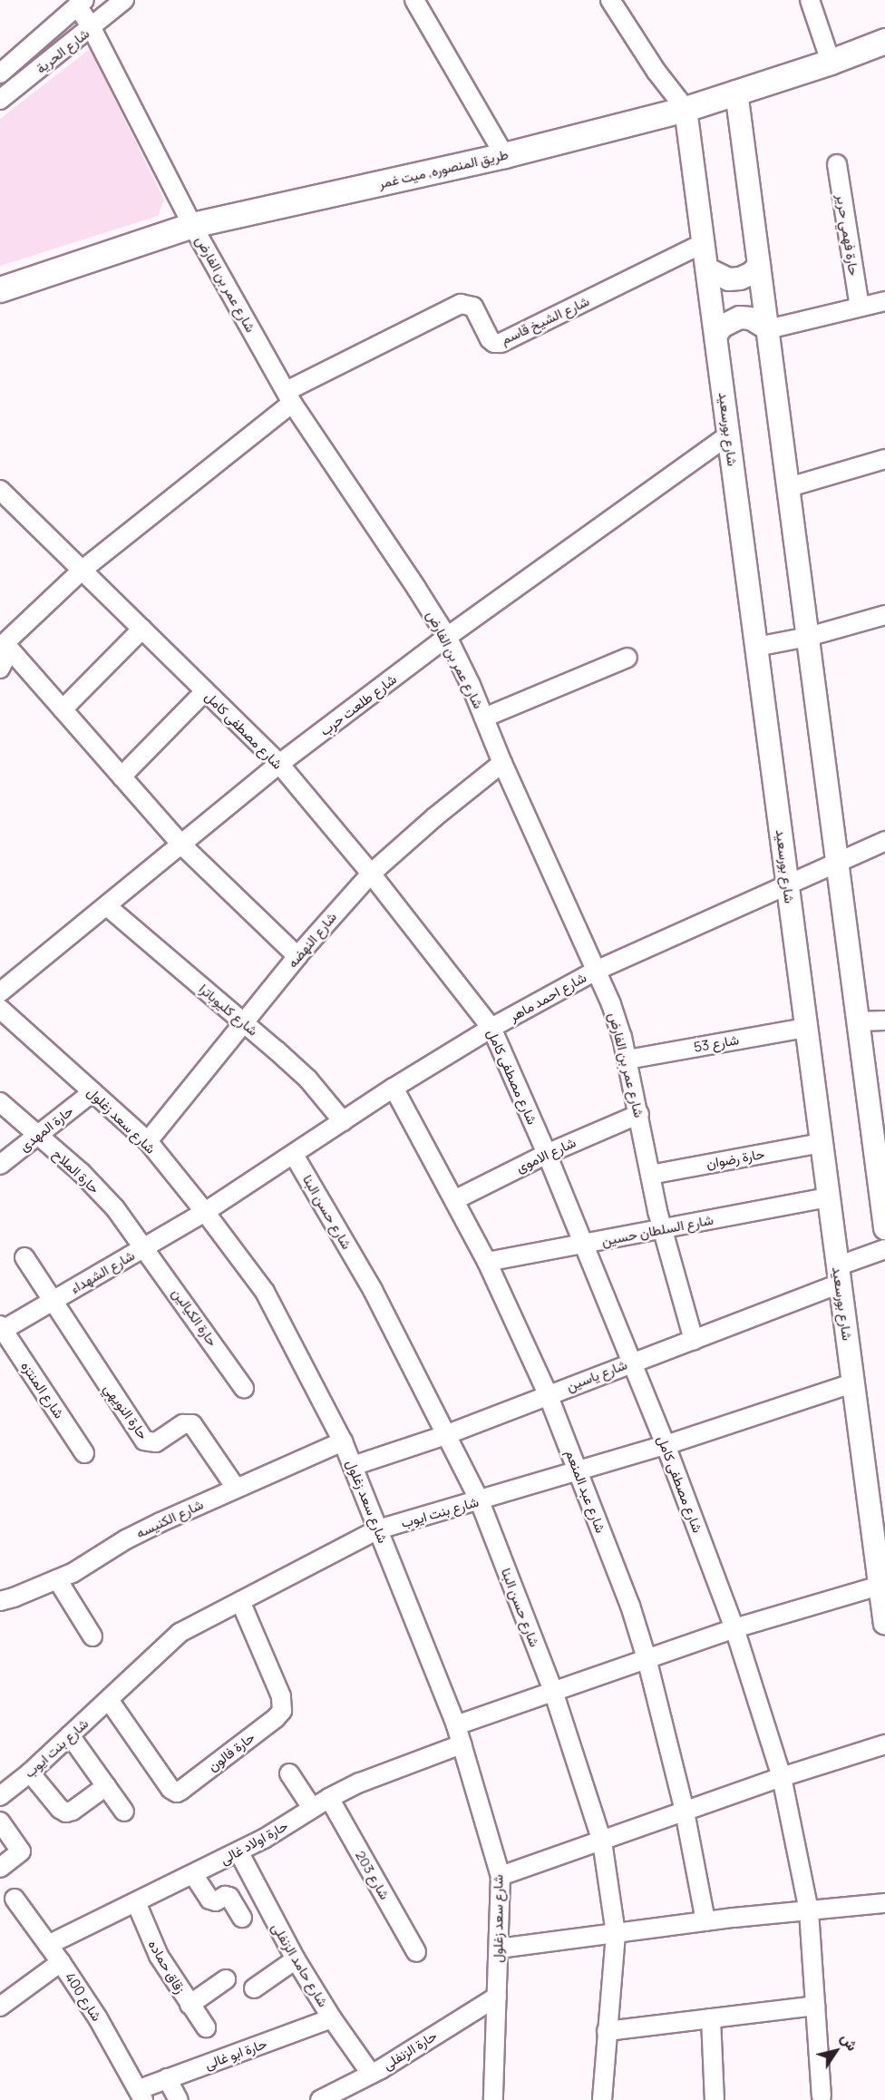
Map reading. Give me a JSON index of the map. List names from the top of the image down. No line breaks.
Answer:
{"streets":{"main road":["طريق المنصوره, ميت غمر"],"street":["شارع الحرية","حارة فهمي حرير","شارع عمر بن الفارض","شارع الشيخ قاسم","شارع بورسعيد","شارع طلعت حرب","شارع مصطفى كامل","شارع النهضه","شارع احمد ماهر","شارع كليوباترا","شارع 53","شارع سعد زغلول","حارة المهدى","شارع الاموى","حارة رضوان","حارة الملاح","شارع حسن البنا","شارع السلطان حسين","شارع الشهداء","حارة الكيالين","شارع ياسين","شارع المنتزه","حارة النويهي","شارع عبد المنعم","شارع بنت ايوب","شارع الكنيسه","حارة فالون","حارة اولاد غالى","شارع 203","شارع حامد الزنفلى","زقاق حماده","شارع 400","حارة الزنفلى","حارة ابو غالى"]},"crossings":[["شارع الحرية","شارع عمر بن الفارض"],["طريق المنصوره, ميت غمر","شارع عمر بن الفارض"],["طريق المنصوره, ميت غمر","شارع بورسعيد"],["شارع عمر بن الفارض","شارع الشيخ قاسم"],["شارع عمر بن الفارض","شارع طلعت حرب"],["شارع عمر بن الفارض","شارع النهضه"],["شارع عمر بن الفارض","شارع احمد ماهر"],["شارع عمر بن الفارض","شارع 53"],["شارع عمر بن الفارض","شارع الاموى"],["شارع عمر بن الفارض","حارة رضوان"],["شارع عمر بن الفارض","شارع السلطان حسين"],["شارع عمر بن الفارض","شارع ياسين"],["شارع الشيخ قاسم","شارع بورسعيد"],["شارع الشيخ قاسم","شارع مصطفى كامل"],["شارع بورسعيد","شارع طلعت حرب"],["شارع بورسعيد","شارع احمد ماهر"],["شارع بورسعيد","شارع 53"],["شارع بورسعيد","حارة رضوان"],["شارع بورسعيد","شارع السلطان حسين"],["شارع بورسعيد","شارع ياسين"],["شارع بورسعيد","شارع بنت ايوب"],["شارع طلعت حرب","شارع مصطفى كامل"],["شارع طلعت حرب","شارع كليوباترا"],["شارع مصطفى كامل","شارع النهضه"],["شارع مصطفى كامل","شارع احمد ماهر"],["شارع مصطفى كامل","شارع الاموى"],["شارع مصطفى كامل","شارع السلطان حسين"],["شارع مصطفى كامل","شارع ياسين"],["شارع مصطفى كامل","شارع بنت ايوب"],["شارع النهضه","شارع كليوباترا"],["شارع النهضه","شارع سعد زغلول"],["شارع احمد ماهر","شارع كليوباترا"],["شارع احمد ماهر","شارع سعد زغلول"],["شارع احمد ماهر","شارع حسن البنا"],["شارع احمد ماهر","شارع الشهداء"],["شارع احمد ماهر","شارع عبد المنعم"],["شارع سعد زغلول","حارة المهدى"],["شارع سعد زغلول","شارع الشهداء"],["شارع سعد زغلول","شارع ياسين"],["شارع سعد زغلول","شارع بنت ايوب"],["شارع سعد زغلول","شارع الكنيسه"],["شارع سعد زغلول","حارة اولاد غالى"],["شارع سعد زغلول","حارة الزنفلى"],["حارة المهدى","حارة الملاح"],["شارع الاموى","شارع عبد المنعم"],["حارة الملاح","شارع الشهداء"],["حارة الملاح","حارة الكيالين"],["شارع حسن البنا","شارع ياسين"],["شارع حسن البنا","شارع بنت ايوب"],["شارع السلطان حسين","شارع عبد المنعم"],["شارع الشهداء","حارة الكيالين"],["شارع الشهداء","شارع المنتزه"],["شارع الشهداء","حارة النويهي"],["شارع ياسين","شارع عبد المنعم"],["حارة النويهي","شارع الكنيسه"],["شارع عبد المنعم","شارع بنت ايوب"],["شارع بنت ايوب","حارة فالون"],["حارة اولاد غالى","شارع 203"],["حارة اولاد غالى","شارع حامد الزنفلى"],["حارة اولاد غالى","زقاق حماده"],["حارة اولاد غالى","شارع 400"],["شارع حامد الزنفلى","حارة الزنفلى"],["شارع حامد الزنفلى","حارة ابو غالى"],["شارع 400","حارة ابو غالى"]],"north":"top right"}
